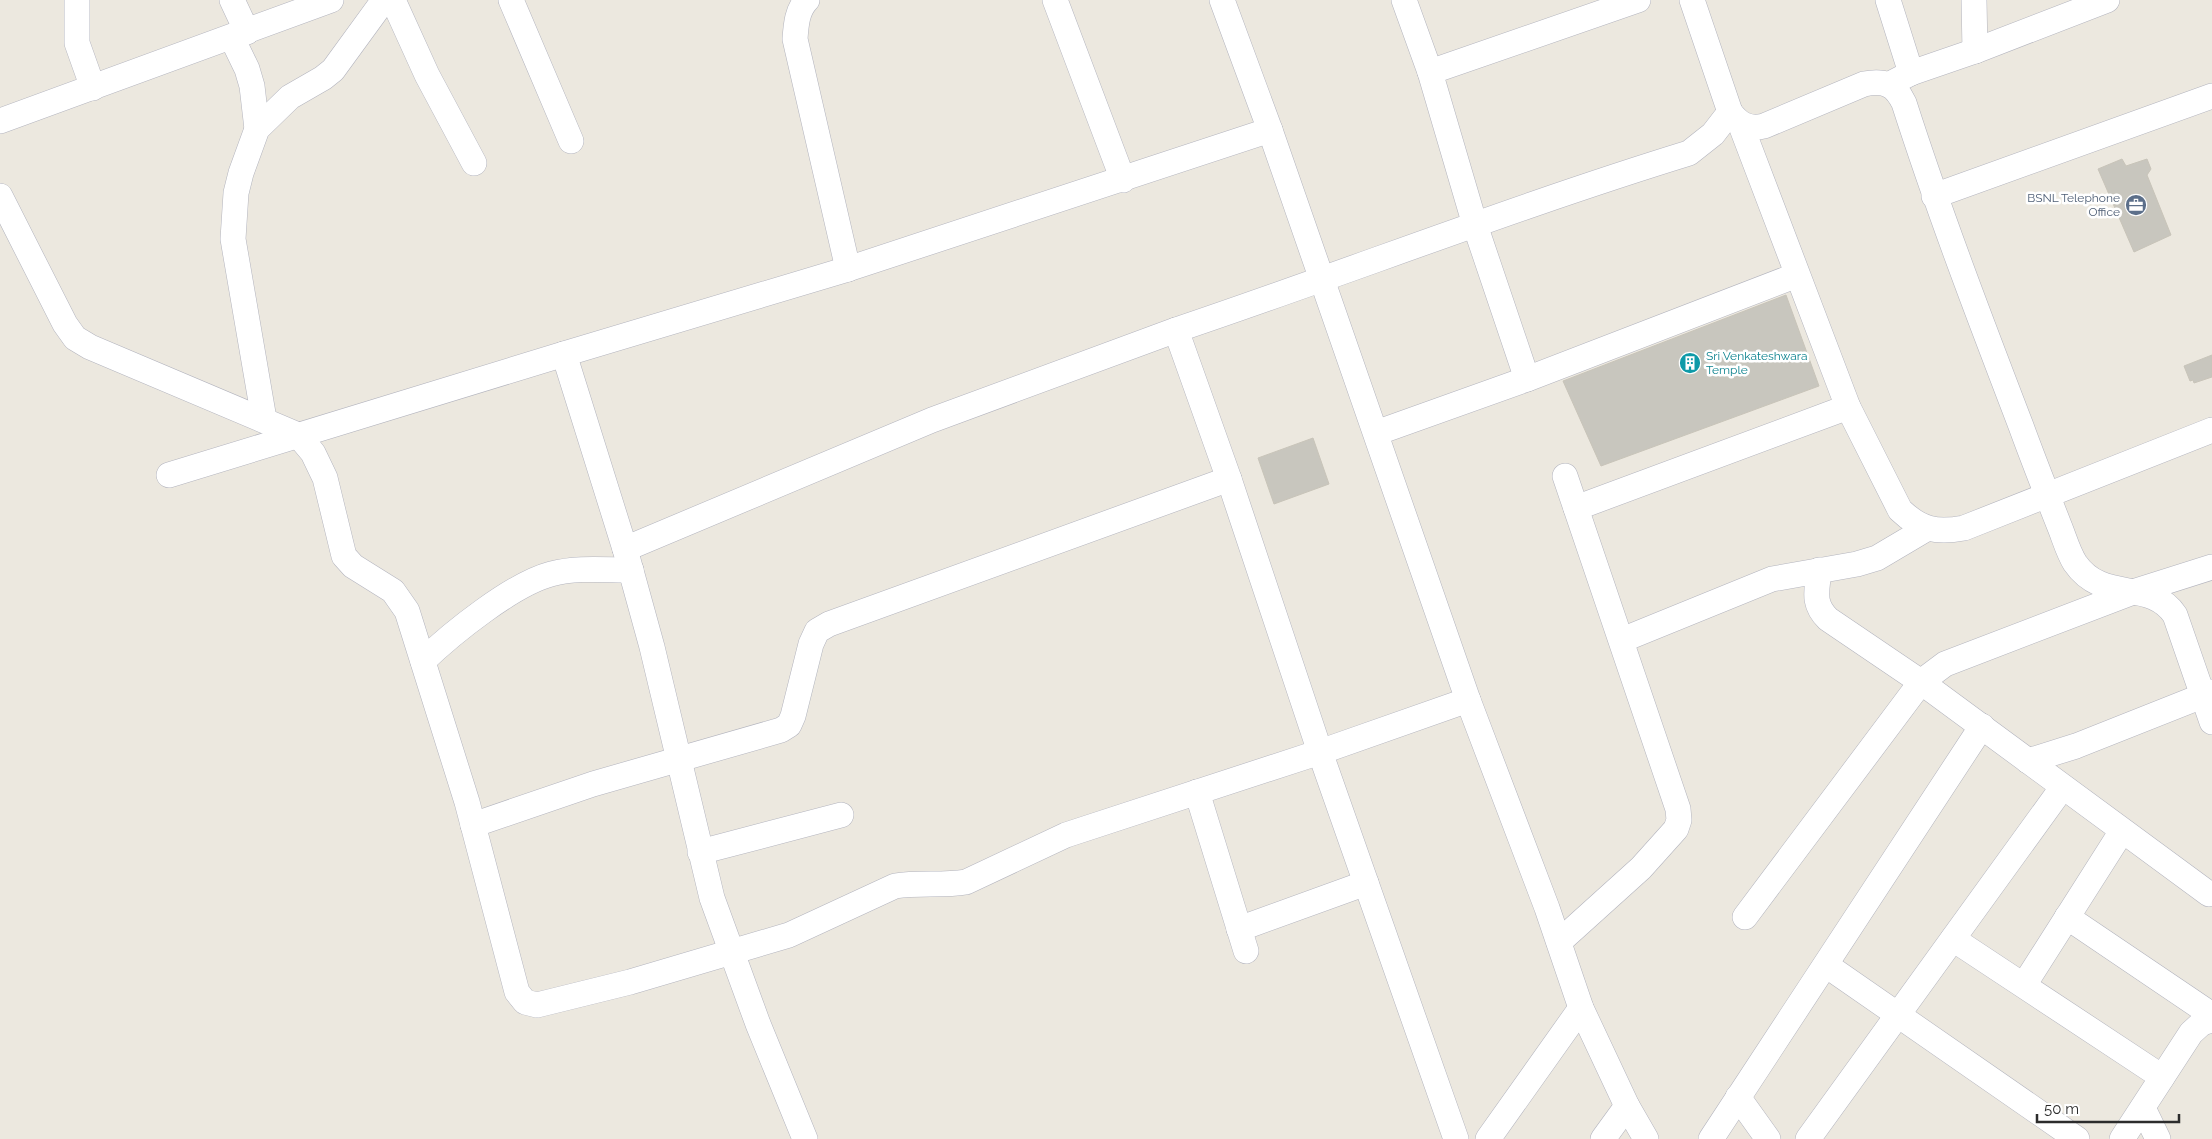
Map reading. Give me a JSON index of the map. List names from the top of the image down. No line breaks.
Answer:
{"places":{"office":["BSNL Telephone Office"],"building":["Sri Venkateshwara Temple"]},"scale_bar":"50 m"}
